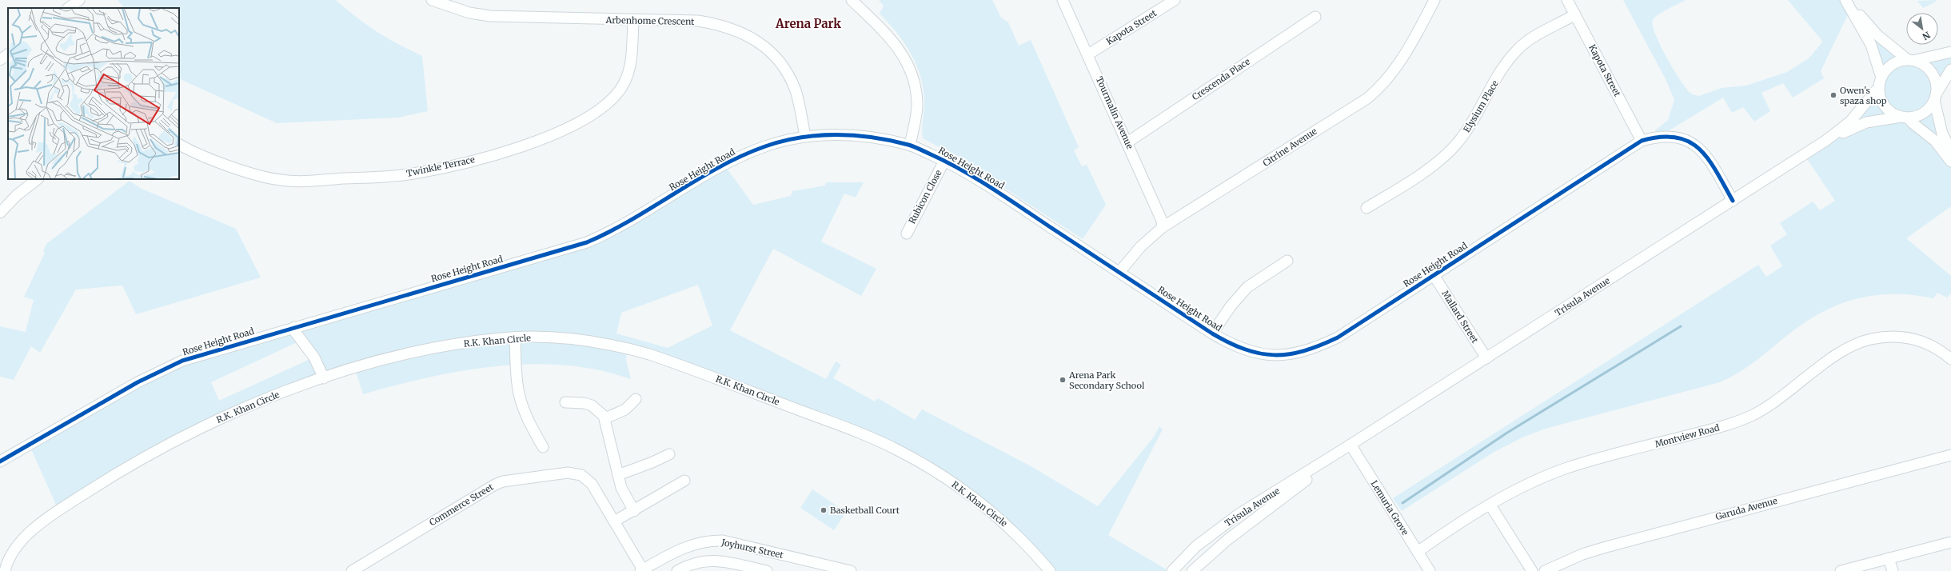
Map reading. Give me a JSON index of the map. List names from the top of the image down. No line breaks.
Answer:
{"streets":{"street":["Arbenhome Crescent","Kapota Street","Crescenda Place","Elysium Place","Tourmalin Avenue","Citrine Avenue","Twinkle Terrace","Rose Height Road","Rubicon Close","Trisula Avenue","Mallard Street","R.K. Khan Circle","Montview Road","Commerce Street","Lemuria Grove","Garuda Avenue","Joyhurst Street"]},"crossings":[["Arbenhome Crescent","Twinkle Terrace"],["Arbenhome Crescent","Rose Height Road"],["Kapota Street","Elysium Place"],["Kapota Street","Tourmalin Avenue"],["Kapota Street","Rose Height Road"],["Crescenda Place","Tourmalin Avenue"],["Tourmalin Avenue","Citrine Avenue"],["Citrine Avenue","Rose Height Road"],["Rose Height Road","Rubicon Close"],["Rose Height Road","Trisula Avenue"],["Rose Height Road","Mallard Street"],["Trisula Avenue","Mallard Street"],["Trisula Avenue","Lemuria Grove"],["Montview Road","Lemuria Grove"],["Commerce Street","Joyhurst Street"]],"districts":["Arena Park"],"places":["Owen's spaza shop","Arena Park Secondary School","Basketball Court"],"north":"bottom right"}
